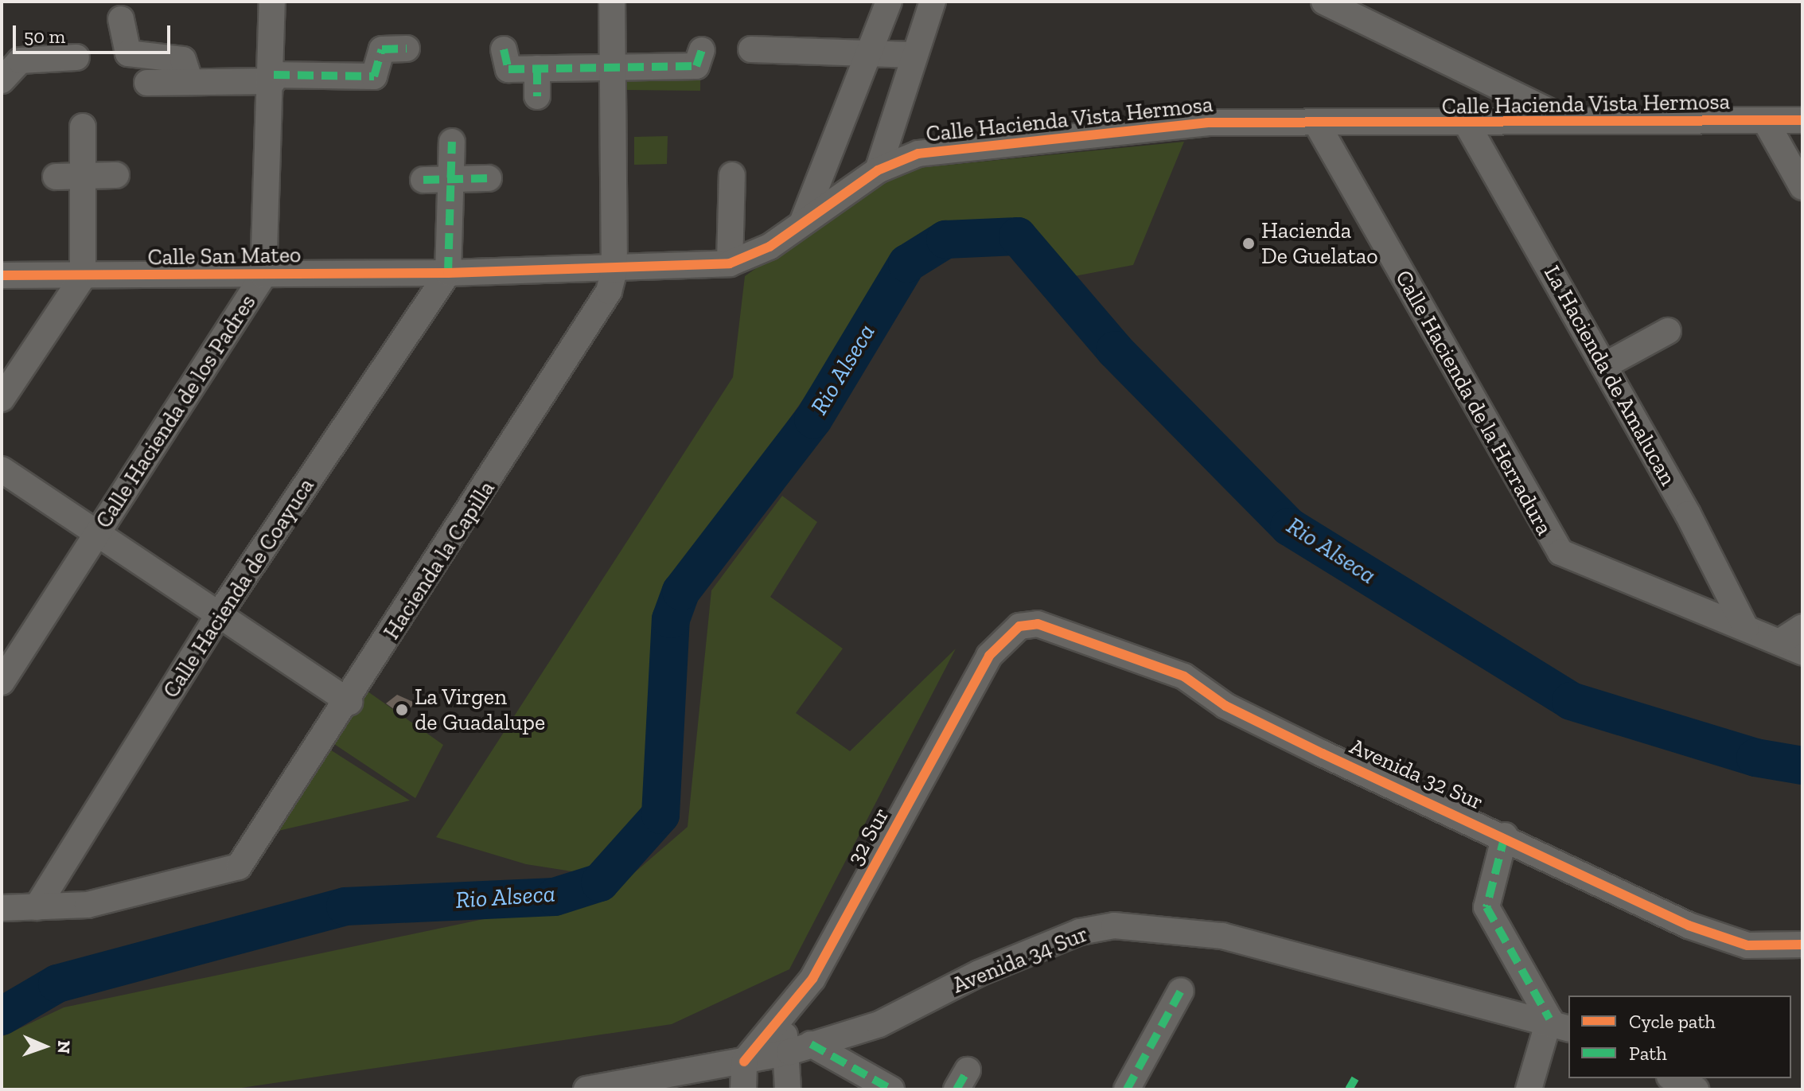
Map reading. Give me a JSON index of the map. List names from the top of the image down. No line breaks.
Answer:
{"streets":{"street":["Calle Hacienda Vista Hermosa","Calle San Mateo","La Hacienda de Amalucan","Calle Hacienda de la Herradura","Calle Hacienda de los Padres","Hacienda la Capilla","Calle Hacienda de Coayuca","Avenida 32 Sur","32 Sur","Avenida 34 Sur"]},"crossings":[["Calle Hacienda Vista Hermosa","Calle San Mateo"],["Calle Hacienda Vista Hermosa","La Hacienda de Amalucan"],["Calle Hacienda Vista Hermosa","Calle Hacienda de la Herradura"],["Calle Hacienda Vista Hermosa","Hacienda la Capilla"],["Calle Hacienda Vista Hermosa","Calle Hacienda de Coayuca"],["Calle San Mateo","Calle Hacienda de los Padres"],["Calle San Mateo","Calle Hacienda de Coayuca"],["La Hacienda de Amalucan","Calle Hacienda de la Herradura"],["Hacienda la Capilla","Calle Hacienda de Coayuca"],["Avenida 32 Sur","32 Sur"],["32 Sur","Avenida 34 Sur"]],"water":["Rio Alseca"],"places":["Hacienda De Guelatao","La Virgen de Guadalupe"],"legend":["Cycle path","Path"],"scale_bar":"50 m","north":"right"}
